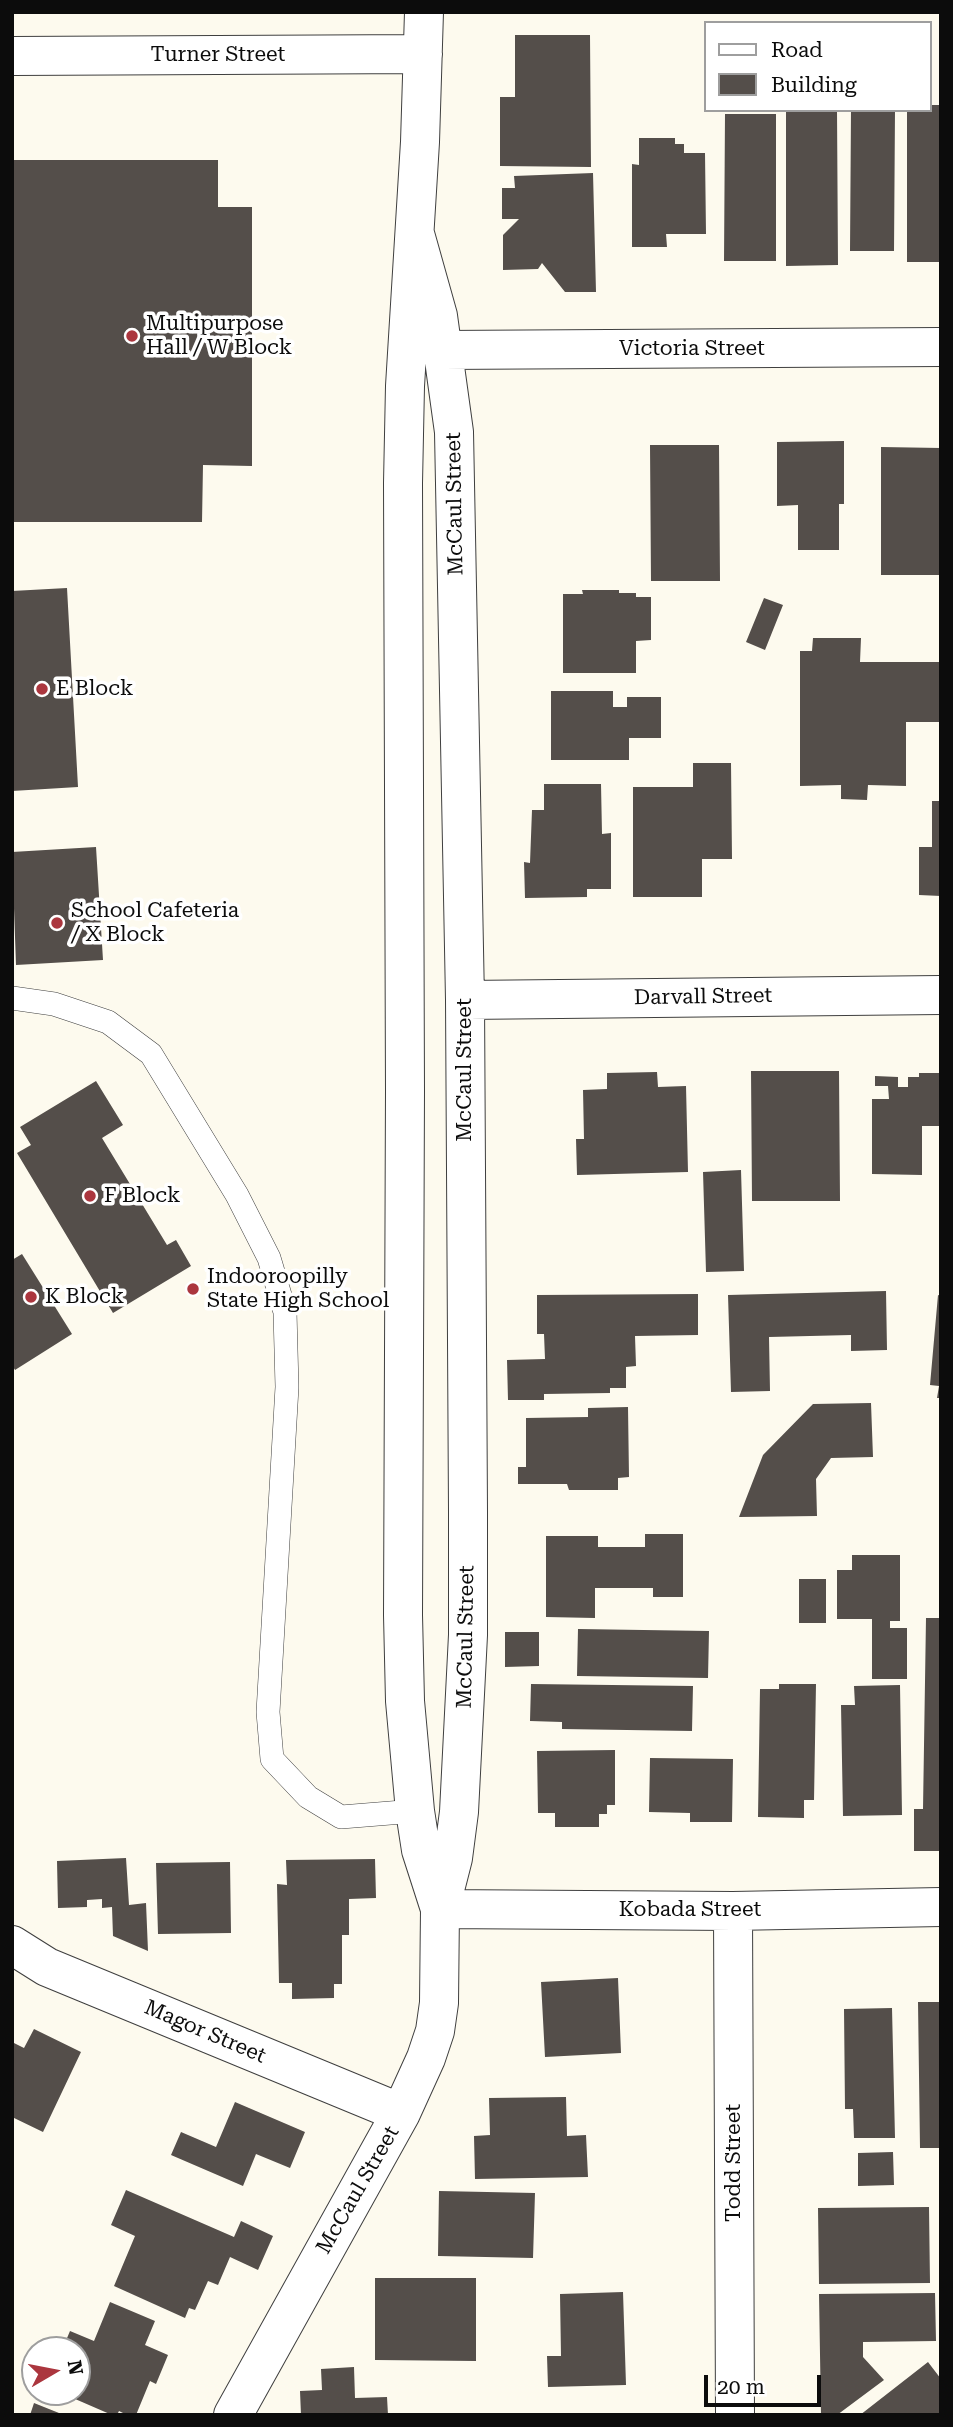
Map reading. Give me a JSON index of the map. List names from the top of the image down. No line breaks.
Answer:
{"streets":{"street":["Turner Street","Victoria Street","McCaul Street","Darvall Street","Kobada Street","Magor Street","Todd Street"]},"crossings":[["Turner Street","McCaul Street"],["Victoria Street","McCaul Street"],["McCaul Street","Darvall Street"],["McCaul Street","Kobada Street"],["McCaul Street","Magor Street"],["Kobada Street","Todd Street"]],"places":["Multipurpose Hall / W Block","E Block","School Cafeteria / X Block","F Block","Indooroopilly State High School","K Block"],"legend":["Road","Building"],"scale_bar":"20 m","north":"right"}
